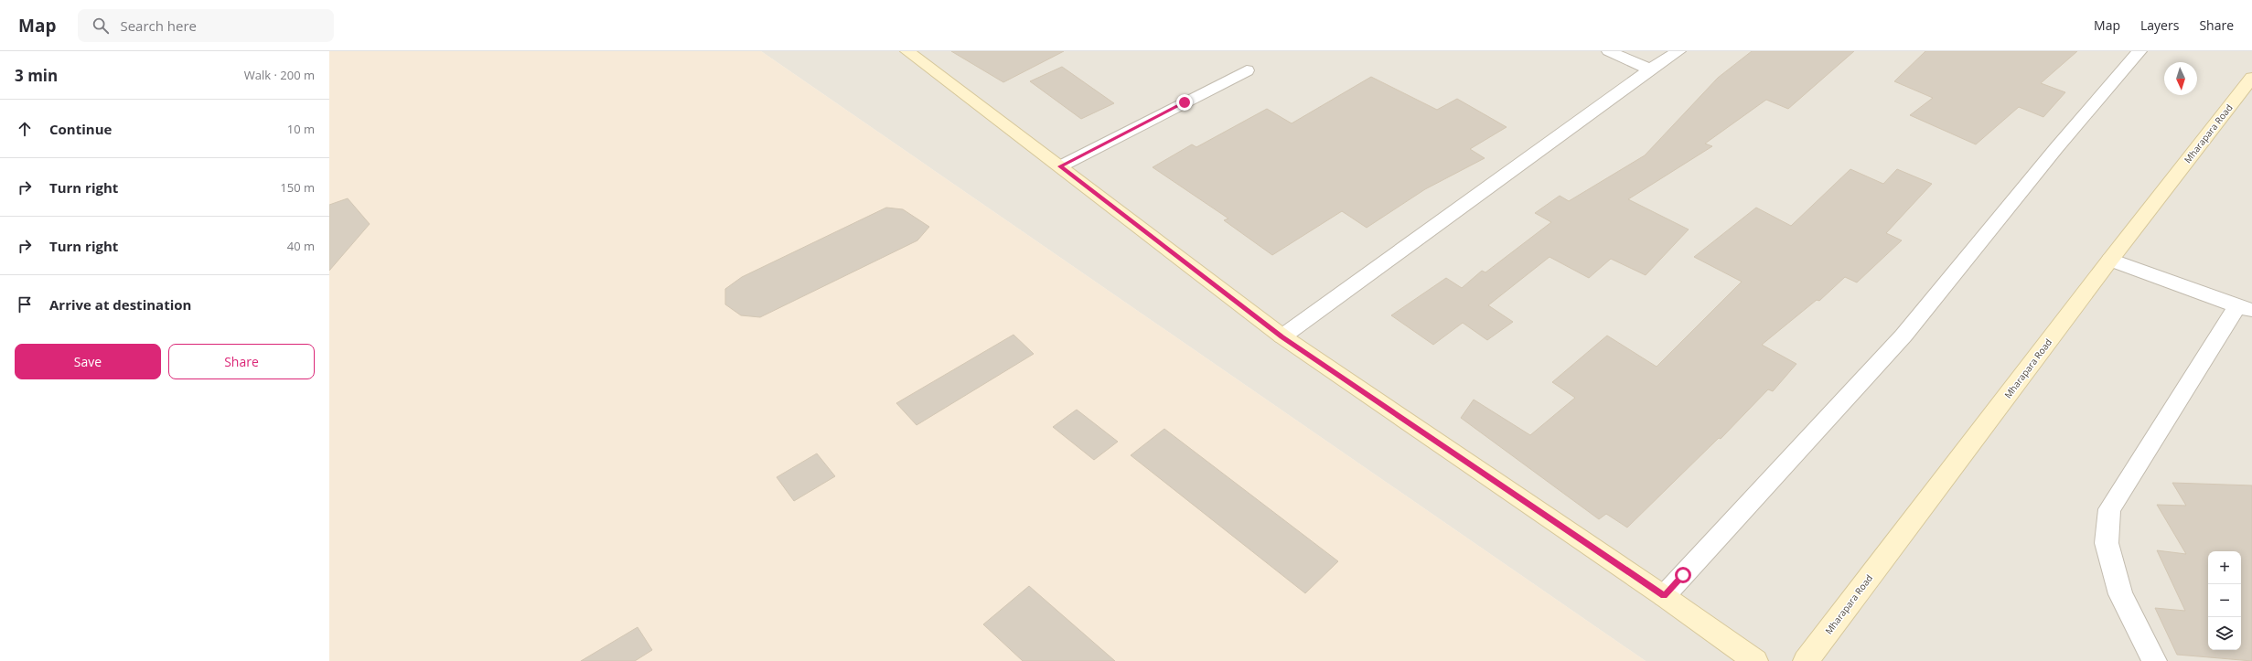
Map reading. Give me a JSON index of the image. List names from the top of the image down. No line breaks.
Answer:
{"streets":{"street":["Mharapara Road"]},"north":"bottom","page":{"header":"Map","search":"Search here","nav":["Map","Layers","Share"],"heading":["3 min","Walk · 200 m"],"list":[["Continue","10 m"],["Turn right","150 m"],["Turn right","40 m"],"Arrive at destination"],"buttons":["Save","Share"],"map_buttons":["+","−"]}}
